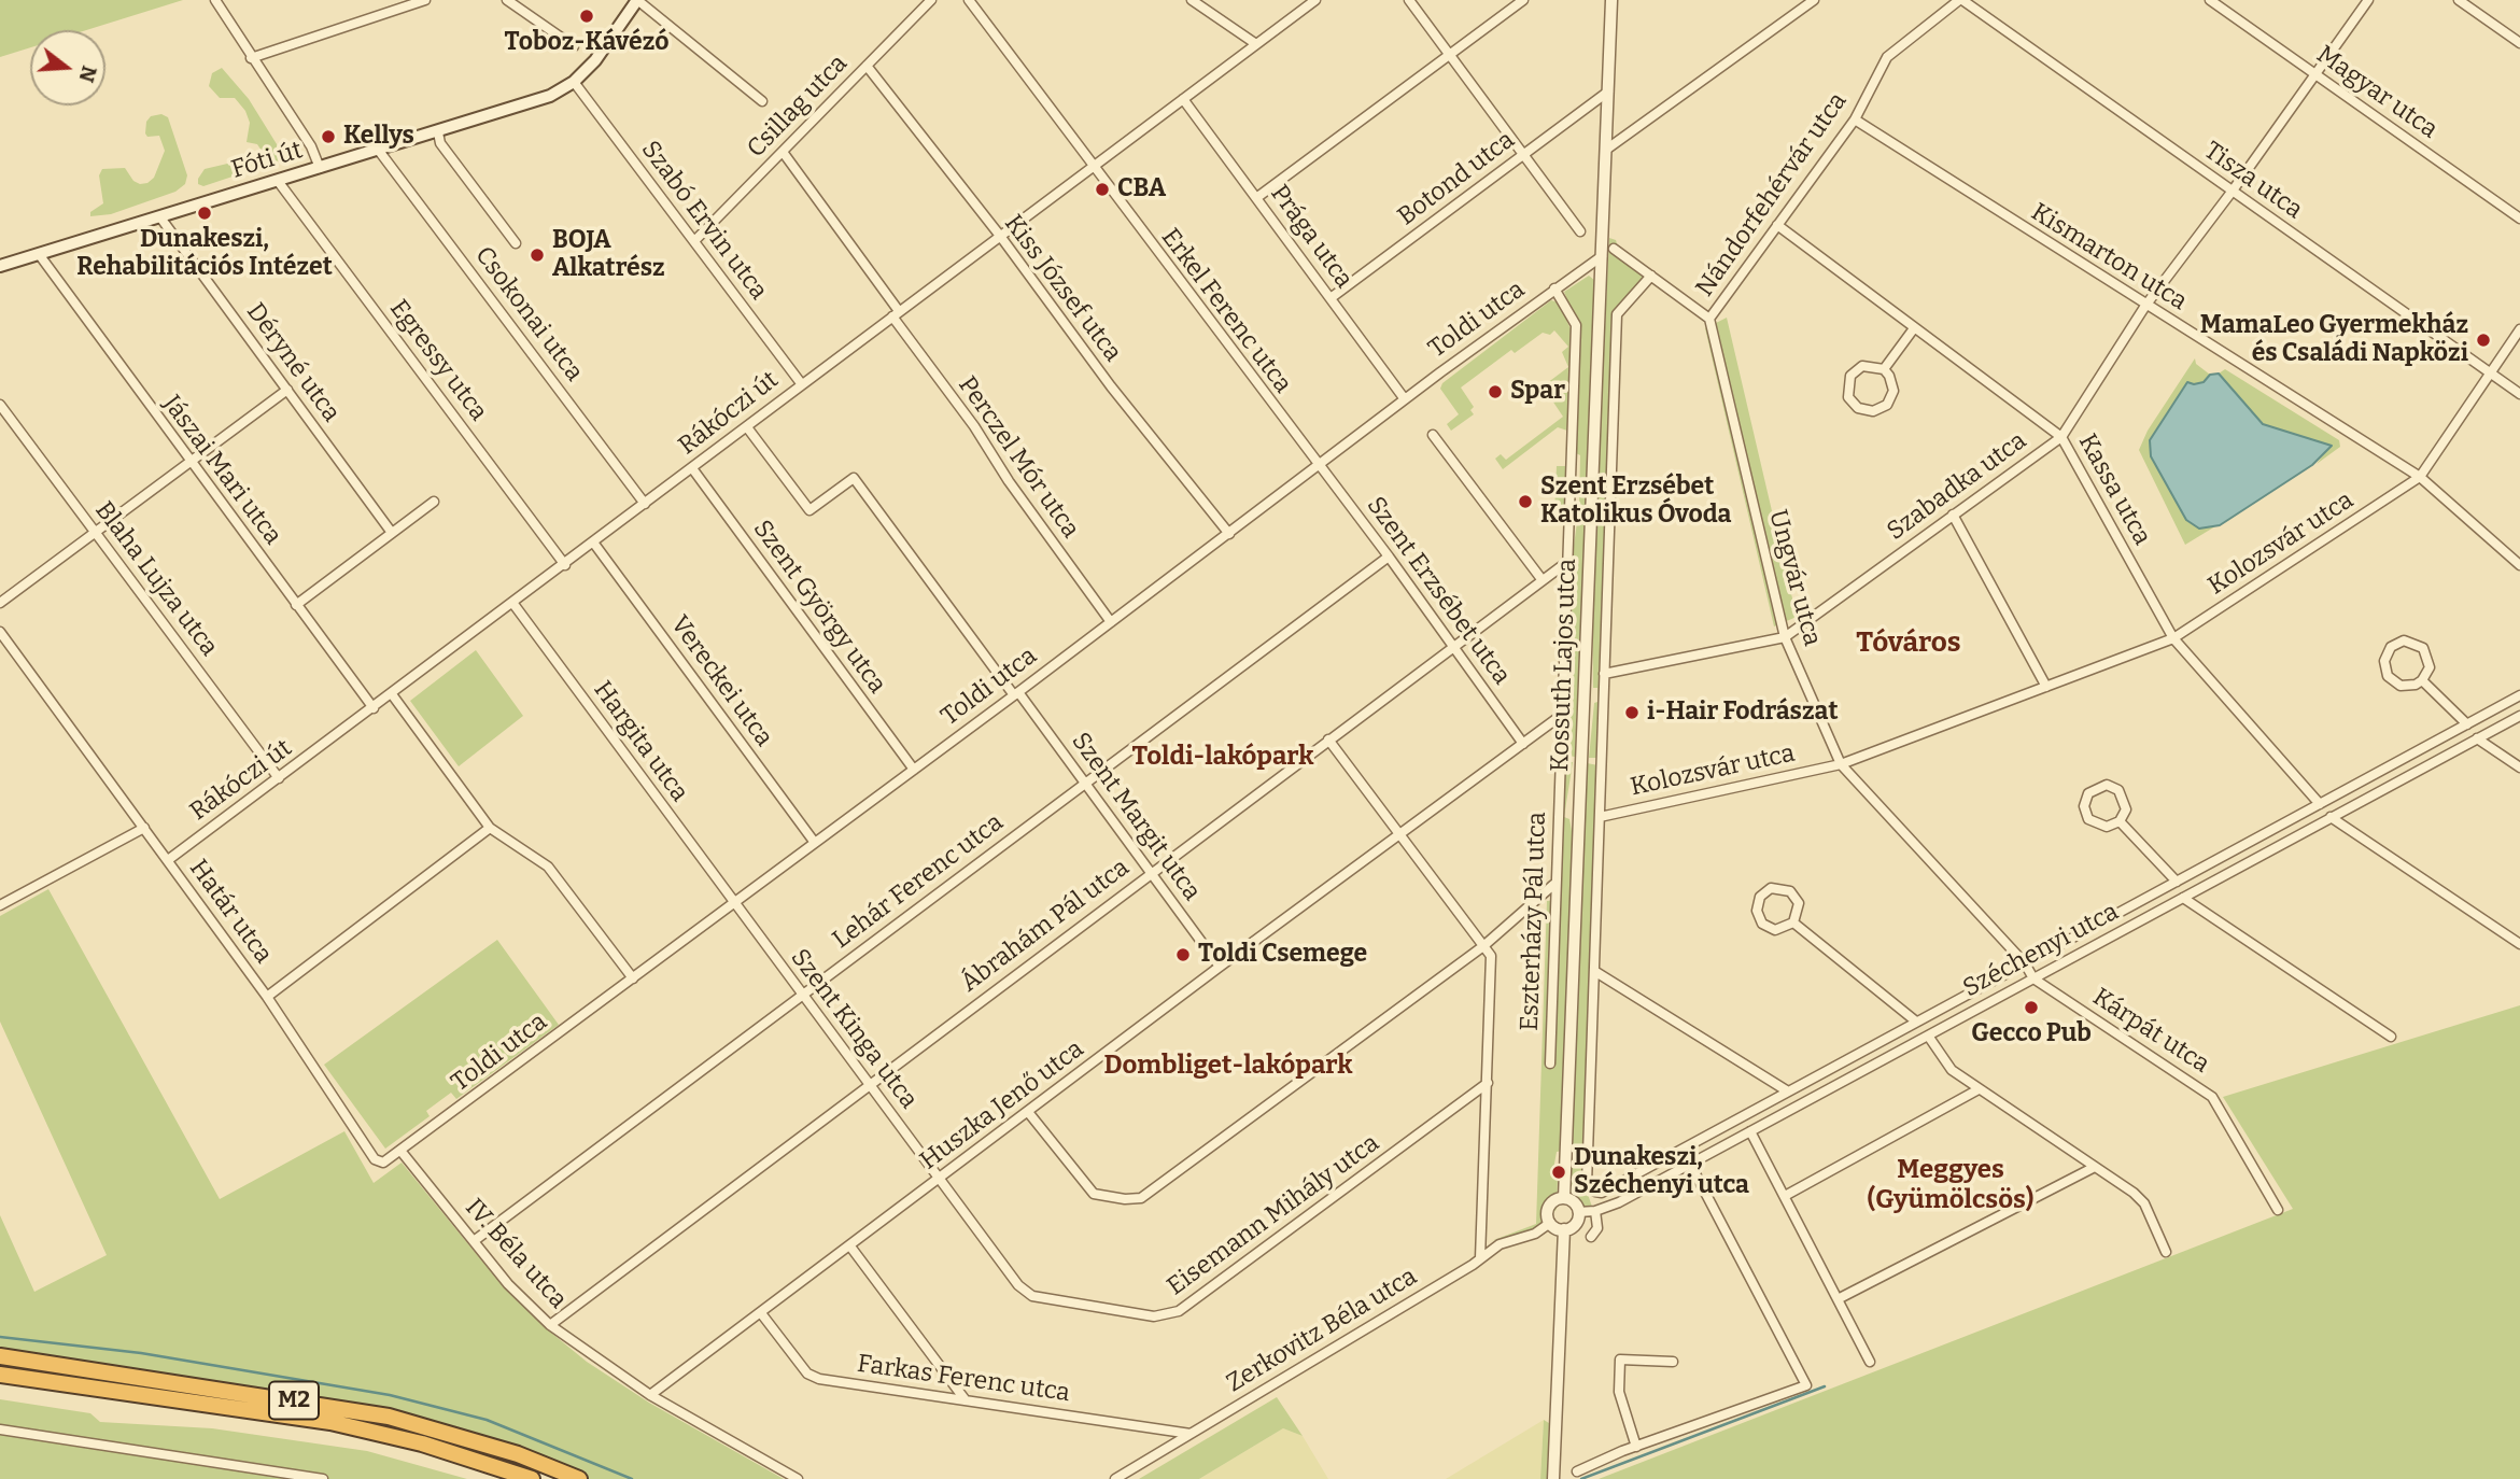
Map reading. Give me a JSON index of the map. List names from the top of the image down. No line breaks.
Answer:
{"streets":{"highway":["M2"],"main road":["Fóti út"],"street":["Magyar utca","Csillag utca","Botond utca","Tisza utca","Nándorfehérvár utca","Szabó Ervin utca","Prága utca","Kismarton utca","Kiss József utca","Erkel Ferenc utca","Csokonai utca","Toldi utca","Egressy utca","Déryné utca","Rákóczi út","Perczel Mór utca","Jászai Mari utca","Szabadka utca","Kassa utca","Kolozsvár utca","Ungvár utca","Blaha Lujza utca","Szent Erzsébet utca","Szent György utca","Kossuth Lajos utca","Vereckei utca","Hargita utca","Szent Margit utca","Lehár Ferenc utca","Határ utca","Eszterházy Pál utca","Ábrahám Pál utca","Széchenyi utca","Szent Kinga utca","Kárpát utca","Huszka Jenő utca","Eisemann Mihály utca","IV. Béla utca","Zerkovitz Béla utca","Farkas Ferenc utca"]},"crossings":[["Magyar utca","Szabadka utca"],["Csillag utca","Szabó Ervin utca"],["Csillag utca","Kiss József utca"],["Csillag utca","Perczel Mór utca"],["Fóti út","Szabó Ervin utca"],["Fóti út","Csokonai utca"],["Fóti út","Egressy utca"],["Fóti út","Déryné utca"],["Fóti út","Jászai Mari utca"],["Botond utca","Prága utca"],["Botond utca","Kossuth Lajos utca"],["Tisza utca","Nándorfehérvár utca"],["Tisza utca","Szabadka utca"],["Tisza utca","Kolozsvár utca"],["Nándorfehérvár utca","Kismarton utca"],["Nándorfehérvár utca","Kassa utca"],["Nándorfehérvár utca","Ungvár utca"],["Szabó Ervin utca","Rákóczi út"],["Prága utca","Toldi utca"],["Prága utca","Rákóczi út"],["Kismarton utca","Szabadka utca"],["Kismarton utca","Kolozsvár utca"],["Kiss József utca","Toldi utca"],["Kiss József utca","Rákóczi út"],["Erkel Ferenc utca","Toldi utca"],["Erkel Ferenc utca","Rákóczi út"],["Erkel Ferenc utca","Szent Erzsébet utca"],["Csokonai utca","Rákóczi út"],["Toldi utca","Perczel Mór utca"],["Toldi utca","Szent Erzsébet utca"],["Toldi utca","Szent György utca"],["Toldi utca","Kossuth Lajos utca"],["Toldi utca","Vereckei utca"],["Toldi utca","Hargita utca"],["Toldi utca","Szent Margit utca"],["Toldi utca","Határ utca"],["Toldi utca","Eszterházy Pál utca"],["Toldi utca","Szent Kinga utca"],["Toldi utca","IV. Béla utca"],["Egressy utca","Rákóczi út"],["Rákóczi út","Perczel Mór utca"],["Rákóczi út","Jászai Mari utca"],["Rákóczi út","Blaha Lujza utca"],["Rákóczi út","Szent György utca"],["Rákóczi út","Vereckei utca"],["Rákóczi út","Hargita utca"],["Rákóczi út","Szent Margit utca"],["Rákóczi út","Határ utca"],["Szabadka utca","Kassa utca"],["Szabadka utca","Ungvár utca"],["Szabadka utca","Kossuth Lajos utca"],["Kassa utca","Kolozsvár utca"],["Kassa utca","Széchenyi utca"],["Kolozsvár utca","Ungvár utca"],["Kolozsvár utca","Kossuth Lajos utca"],["Ungvár utca","Széchenyi utca"],["Ungvár utca","Kárpát utca"],["Szent Erzsébet utca","Lehár Ferenc utca"],["Szent Erzsébet utca","Ábrahám Pál utca"],["Szent Erzsébet utca","Huszka Jenő utca"],["Kossuth Lajos utca","Széchenyi utca"],["Kossuth Lajos utca","Zerkovitz Béla utca"],["Hargita utca","Szent Kinga utca"],["Szent Margit utca","Lehár Ferenc utca"],["Szent Margit utca","Ábrahám Pál utca"],["Szent Margit utca","Huszka Jenő utca"],["Lehár Ferenc utca","Szent Kinga utca"],["Lehár Ferenc utca","IV. Béla utca"],["Határ utca","IV. Béla utca"],["Eszterházy Pál utca","Ábrahám Pál utca"],["Eszterházy Pál utca","Huszka Jenő utca"],["Ábrahám Pál utca","Szent Kinga utca"],["Ábrahám Pál utca","IV. Béla utca"],["Széchenyi utca","Kárpát utca"],["Széchenyi utca","Zerkovitz Béla utca"],["Szent Kinga utca","Huszka Jenő utca"],["Szent Kinga utca","Eisemann Mihály utca"],["Huszka Jenő utca","Eisemann Mihály utca"],["Huszka Jenő utca","IV. Béla utca"],["Huszka Jenő utca","Farkas Ferenc utca"],["Zerkovitz Béla utca","Farkas Ferenc utca"]],"districts":["Tóváros","Toldi-lakópark","Dombliget-lakópark","Meggyes (Gyümölcsös)"],"places":["Toboz-Kávézó","Kellys","CBA","Dunakeszi, Rehabilitációs Intézet","BOJA Alkatrész","MamaLeo Gyermekház és Családi Napközi","Spar","Szent Erzsébet Katolikus Óvoda","i-Hair Fodrászat","Toldi Csemege","Gecco Pub","Dunakeszi, Széchenyi utca"],"north":"right"}
